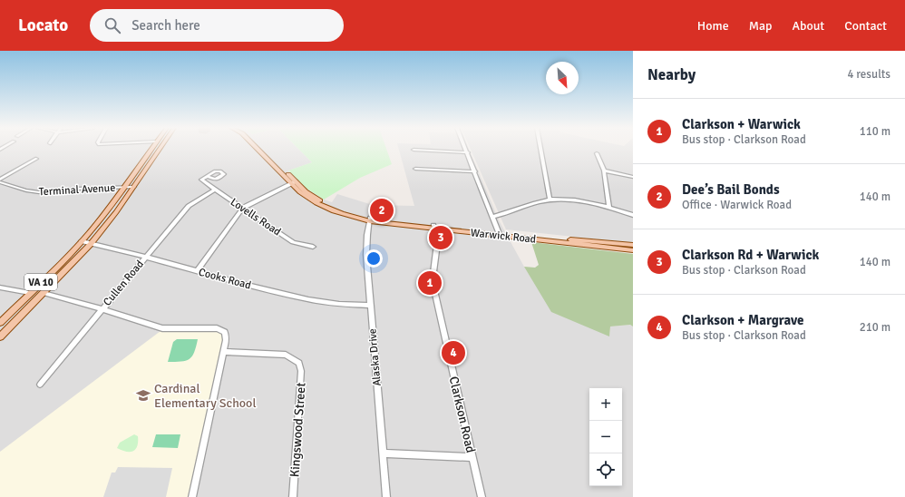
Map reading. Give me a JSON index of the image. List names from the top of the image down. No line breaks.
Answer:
{"streets":{"main road":["Warwick Road","VA 10"],"street":["Terminal Avenue","Lovells Road","Cooks Road","Cullen Road","Alaska Drive","Clarkson Road","Kingswood Street"]},"crossings":[["Terminal Avenue","VA 10"],["Lovells Road","Cullen Road"],["Warwick Road","Alaska Drive"],["Warwick Road","Clarkson Road"],["Cooks Road","VA 10"],["Cooks Road","Cullen Road"],["Cooks Road","Alaska Drive"]],"places":{"school or university":["Cardinal Elementary School"]},"north":"bottom right","page":{"header":"Locato","search":"Search here","nav":["Home","Map","About","Contact"],"heading":["Nearby","4 results"],"list":[{"mark":"1","name":"Clarkson + Warwick","note":"Bus stop · Clarkson Road","value":"110 m"},{"mark":"2","name":"Dee’s Bail Bonds","note":"Office · Warwick Road","value":"140 m"},{"mark":"3","name":"Clarkson Rd + Warwick","note":"Bus stop · Clarkson Road","value":"140 m"},{"mark":"4","name":"Clarkson + Margrave","note":"Bus stop · Clarkson Road","value":"210 m"}],"pins":["2","3","1","4"],"map_buttons":["+","−"]}}
